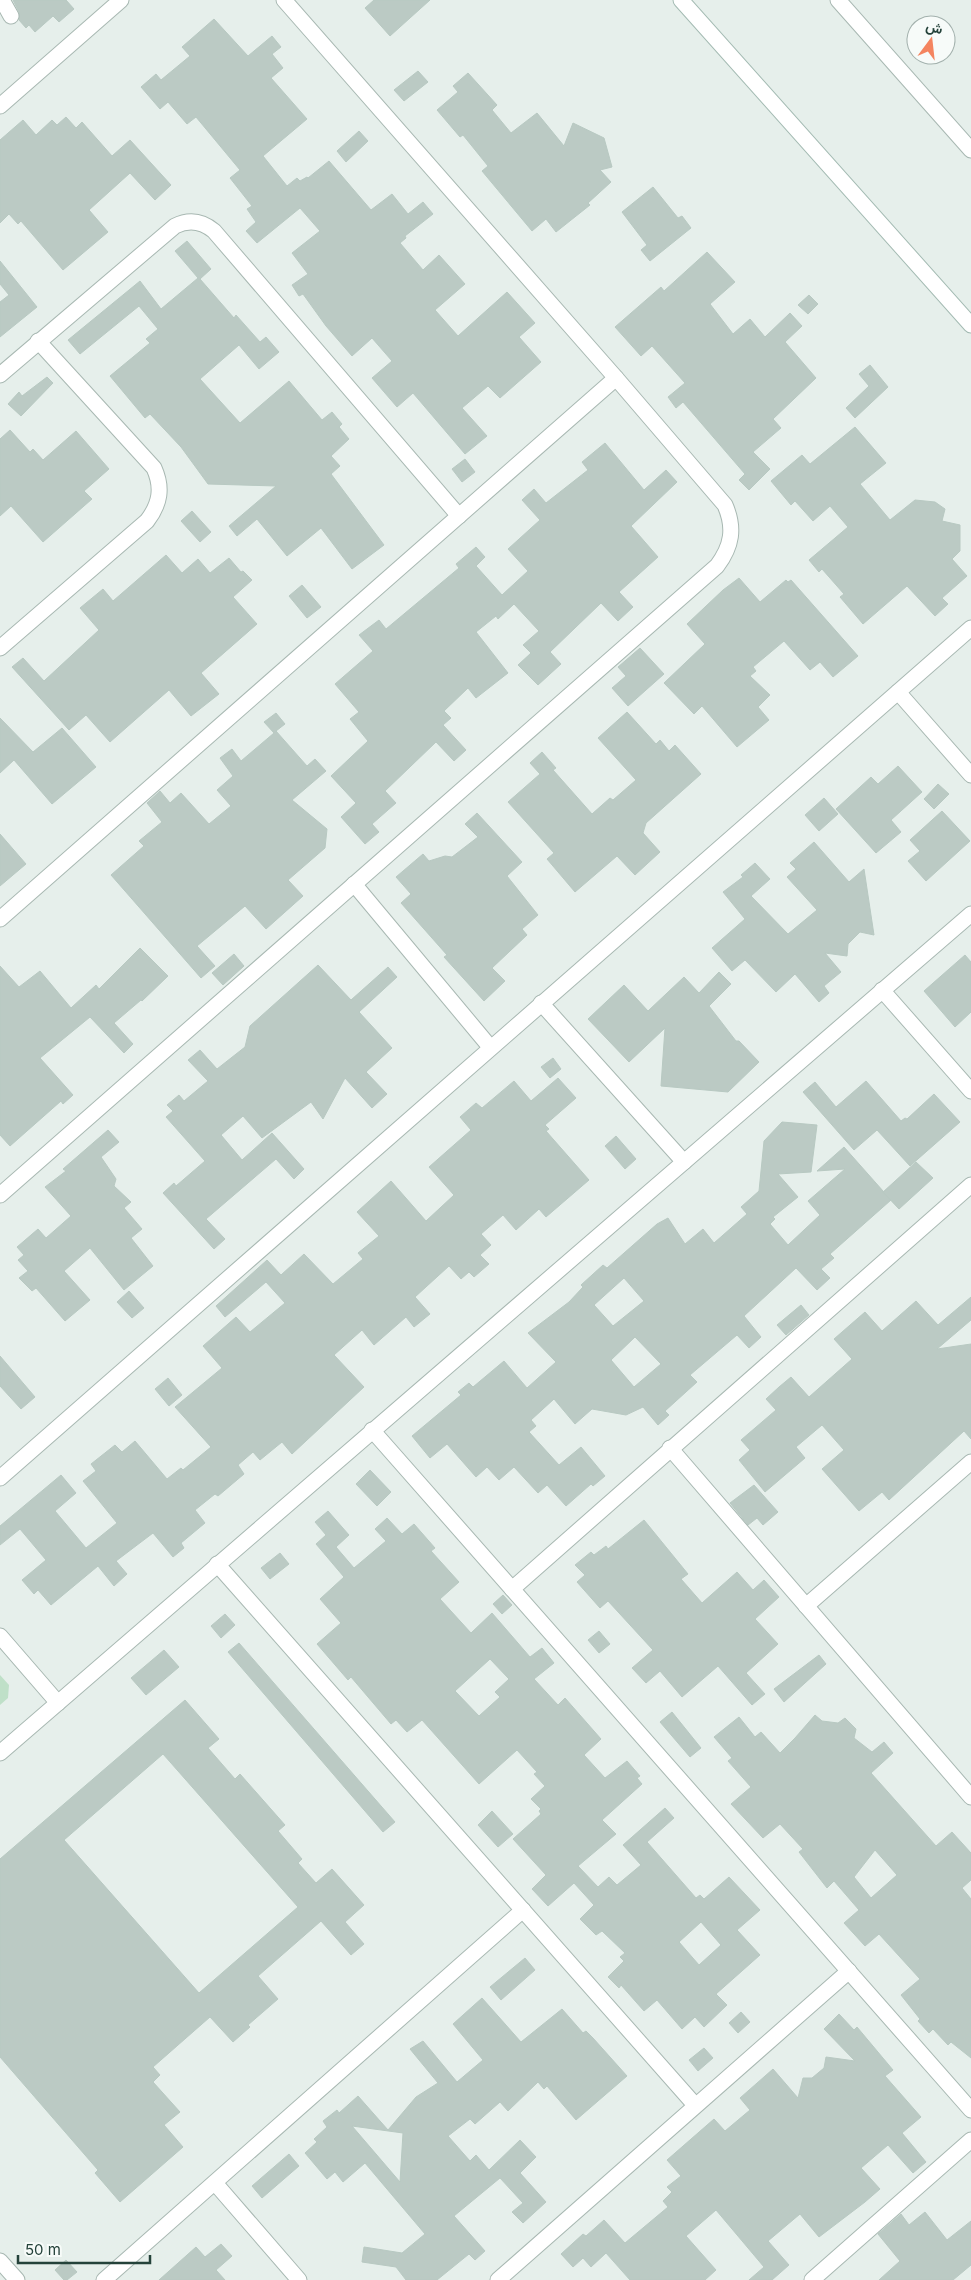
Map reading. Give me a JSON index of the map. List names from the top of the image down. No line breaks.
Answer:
{"scale_bar":"50 m","north":"top"}
